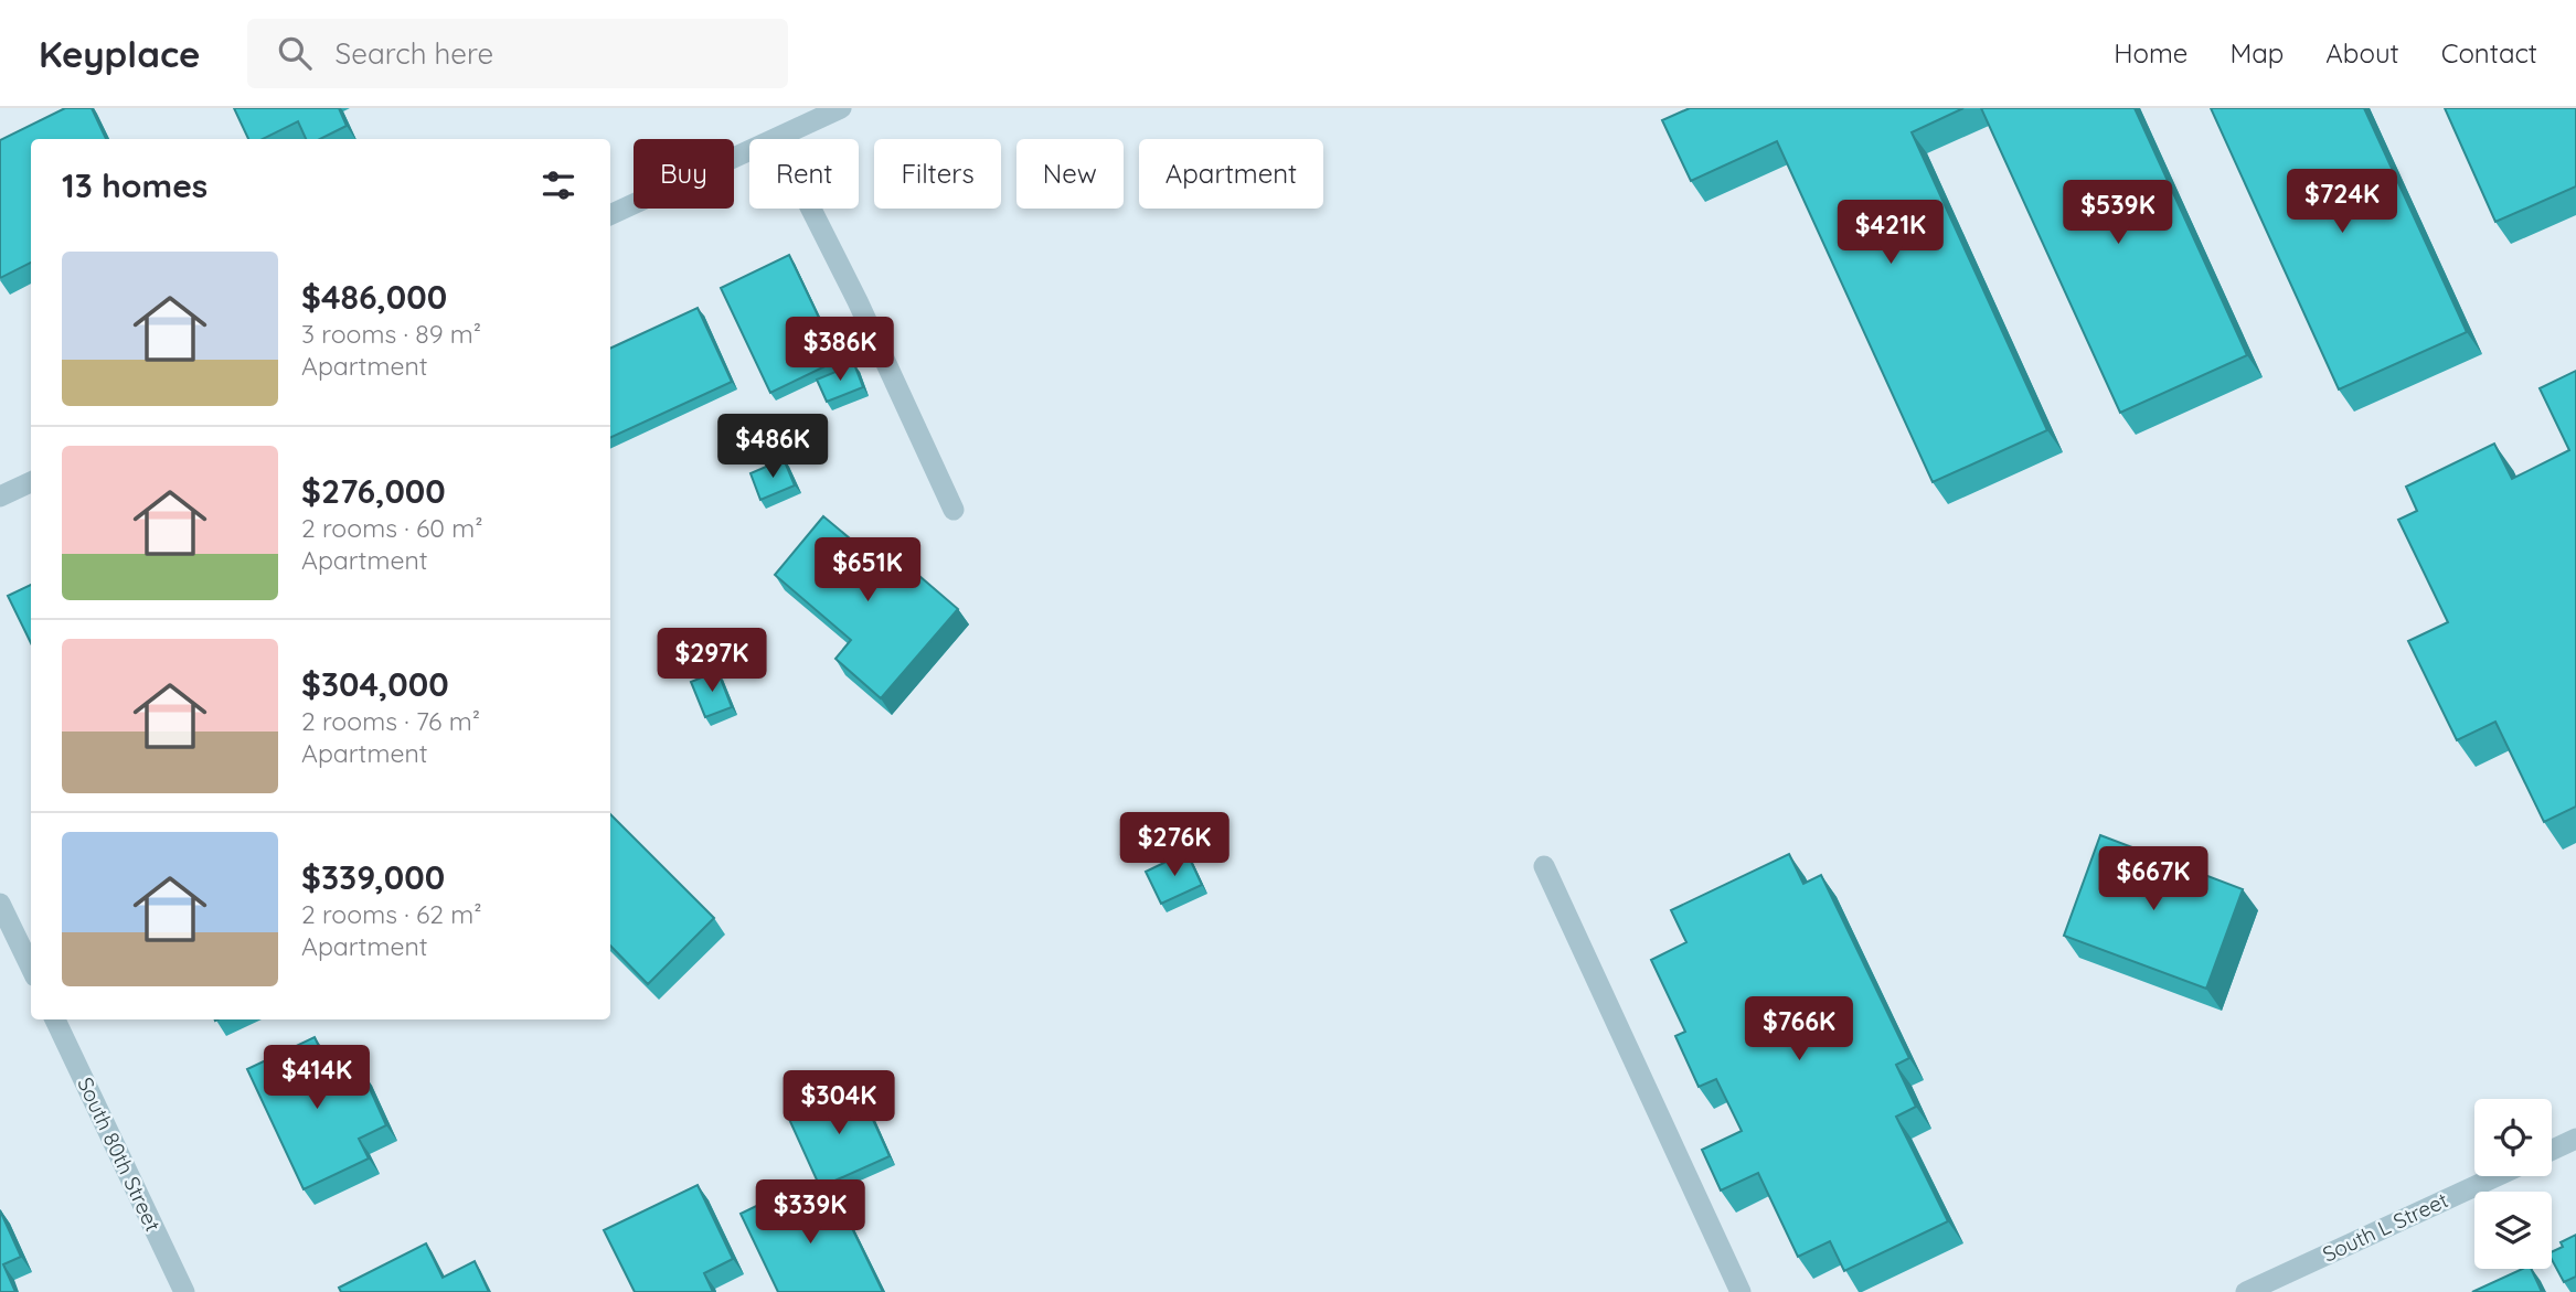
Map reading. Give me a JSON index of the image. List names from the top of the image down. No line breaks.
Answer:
{"streets":{"street":["South 80th Street","South L Street"]},"page":{"header":"Keyplace","search":"Search here","nav":["Home","Map","About","Contact"],"chip":["Buy","Rent","Filters","New","Apartment"],"heading":"13 homes","price":["$724K","$539K","$421K","$386K","$486K","$651K","$297K","$276K","$667K","$766K","$414K","$304K","$339K"],"list":[{"name":"$486,000","note":"3 rooms · 89 m² · Apartment"},{"name":"$276,000","note":"2 rooms · 60 m² · Apartment"},{"name":"$304,000","note":"2 rooms · 76 m² · Apartment"},{"name":"$339,000","note":"2 rooms · 62 m² · Apartment"}]}}
